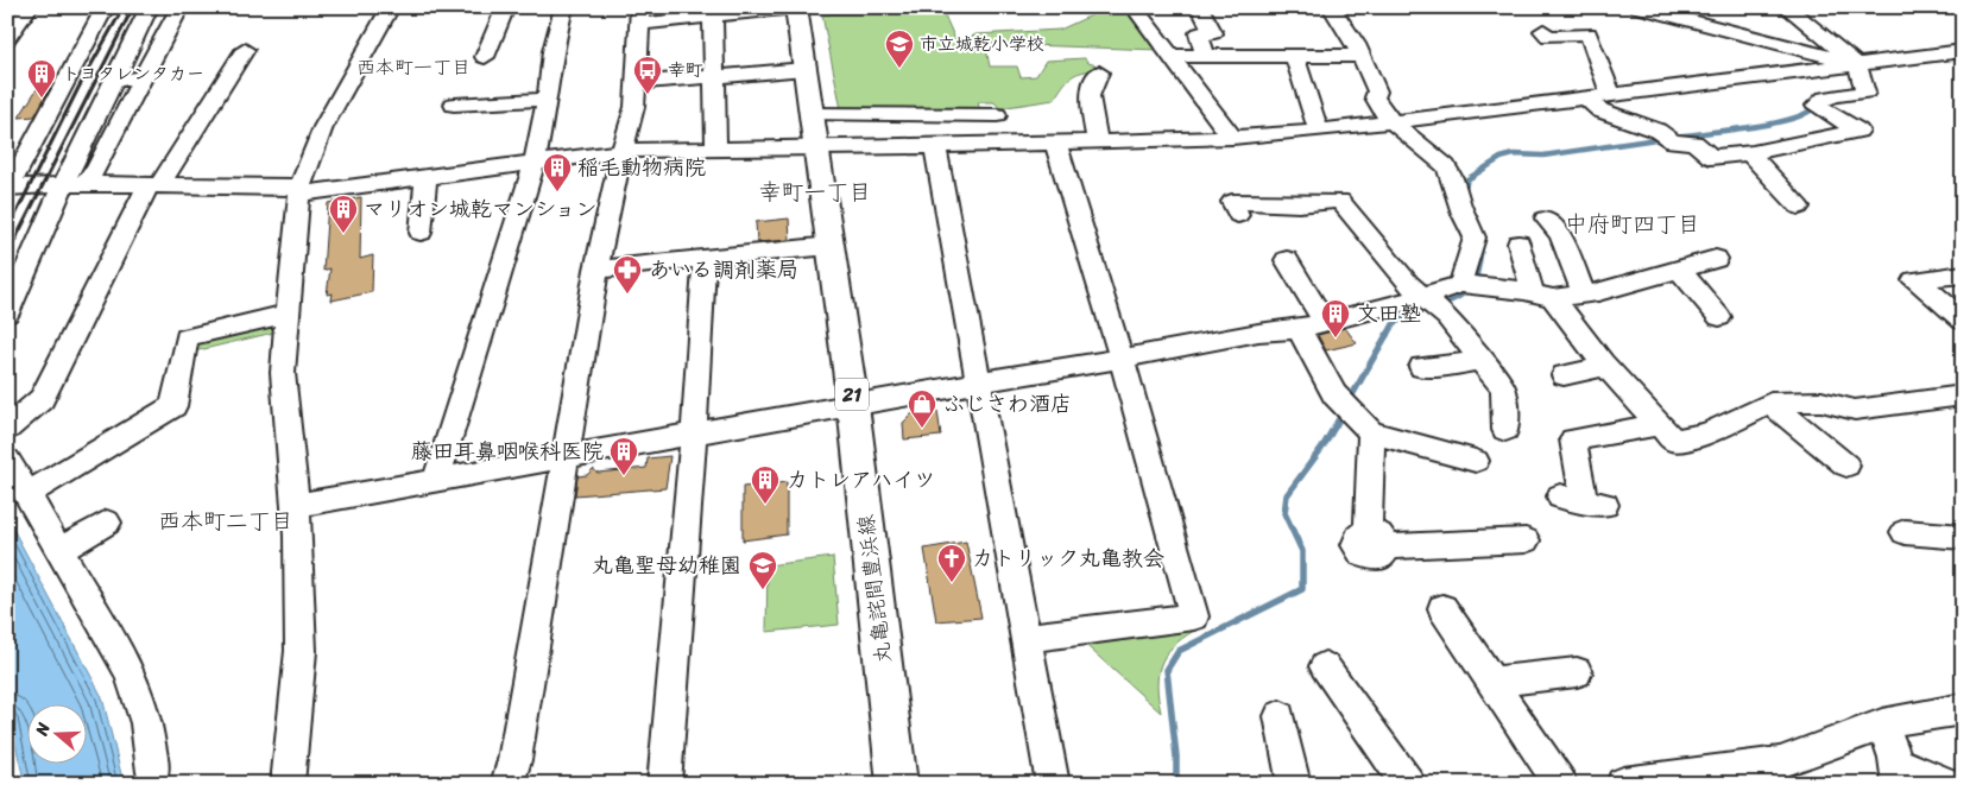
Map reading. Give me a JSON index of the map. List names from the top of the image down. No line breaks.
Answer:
{"streets":{"main road":["21","丸亀詫間豊浜線"]},"districts":["西本町一丁目","幸町一丁目","中府町四丁目","西本町二丁目"],"places":{"school or university":["市立城乾小学校","丸亀聖母幼稚園"],"bus stop":["幸町"],"building":["トヨタレンタカー","稲毛動物病院","マリオン城乾マンション","文田塾","藤田耳鼻咽喉科医院","カトレアハイツ"],"pharmacy":["あいる調剤薬局"],"shop":["ふじさわ酒店"],"church":["カトリック丸亀教会"]},"north":"left"}
